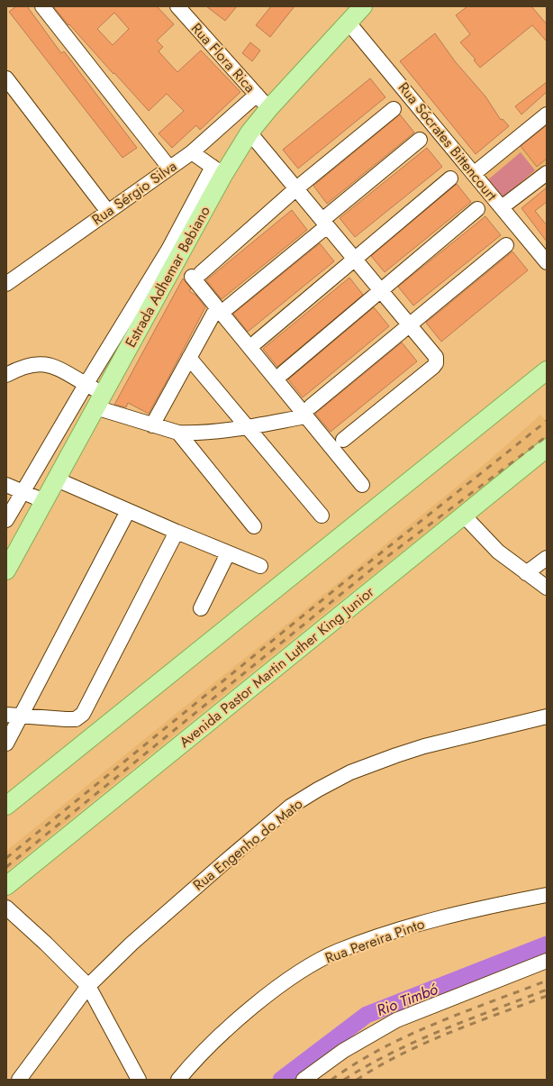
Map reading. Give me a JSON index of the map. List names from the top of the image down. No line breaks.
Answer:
{"streets":{"main road":["Estrada Adhemar Bebiano","Avenida Pastor Martin Luther King Junior"],"street":["Rua Flora Rica","Rua Sócrates Bittencourt","Rua Sérgio Silva","Rua Engenho do Mato","Rua Pereira Pinto"]},"crossings":[["Rua Flora Rica","Rua Sérgio Silva"],["Rua Flora Rica","Estrada Adhemar Bebiano"],["Rua Sócrates Bittencourt","Estrada Adhemar Bebiano"]],"water":["Rio Timbó"]}
